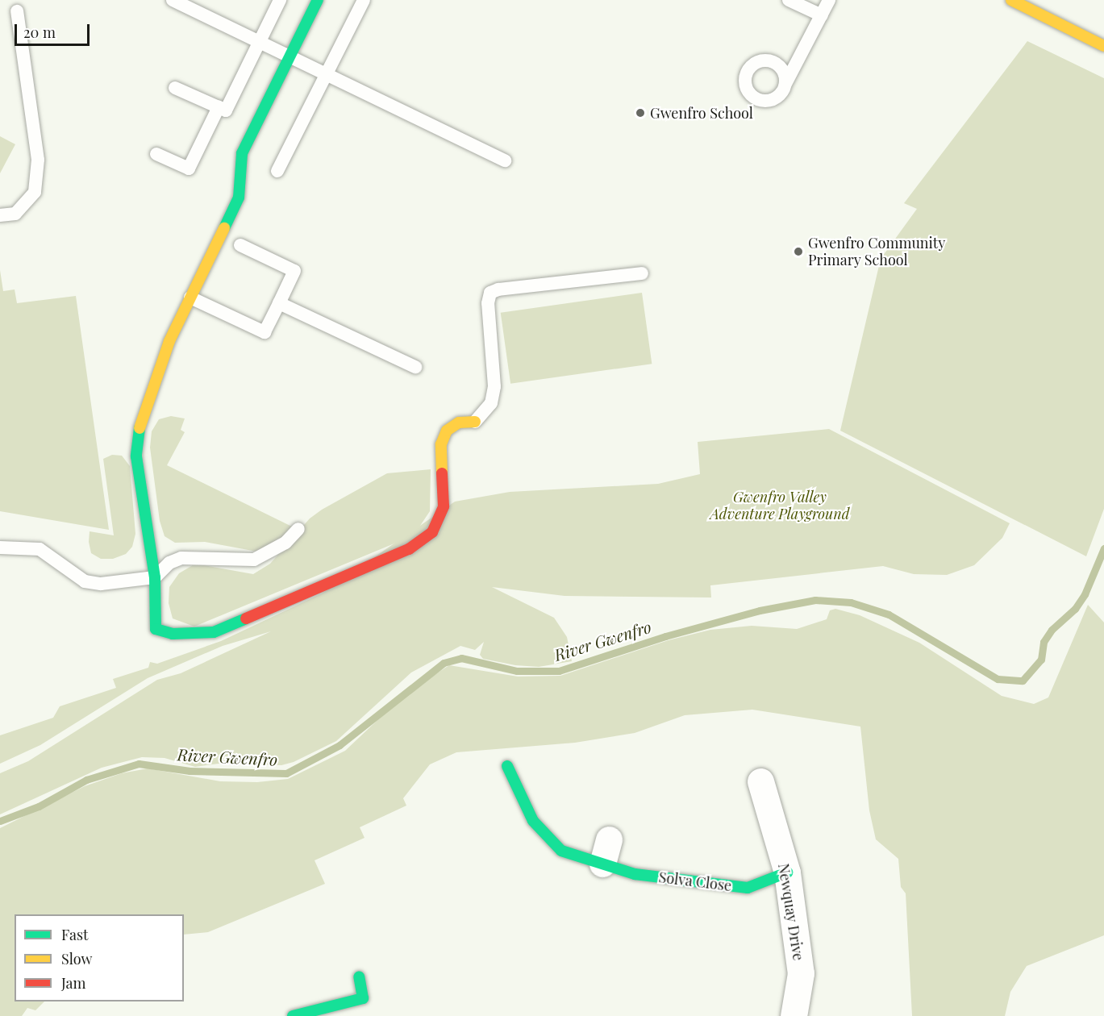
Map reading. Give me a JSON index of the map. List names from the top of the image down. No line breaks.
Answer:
{"streets":{"street":["Solva Close","Newquay Drive"]},"crossings":[["Solva Close","Newquay Drive"]],"water":["River Gwenfro"],"parks":["Gwenfro Valley Adventure Playground"],"places":["Gwenfro School","Gwenfro Community Primary School"],"legend":["Fast","Slow","Jam"],"scale_bar":"20 m"}
